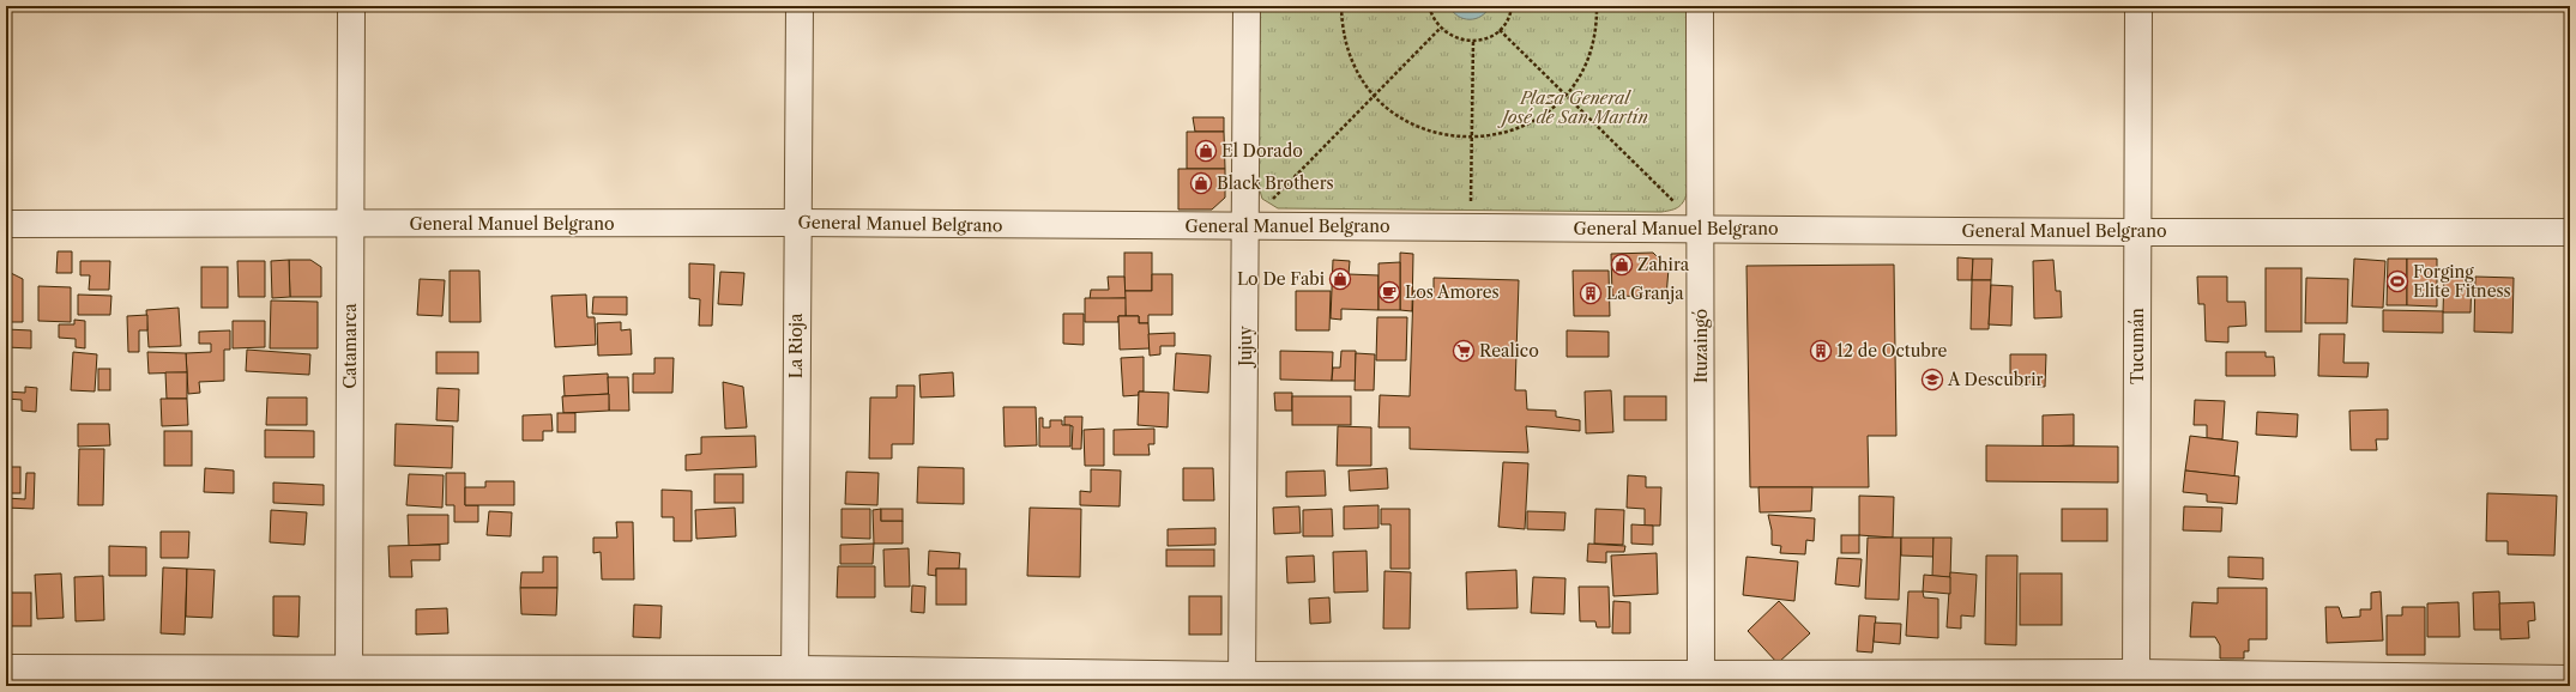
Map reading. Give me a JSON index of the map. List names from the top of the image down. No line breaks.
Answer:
{"streets":{"street":["General Manuel Belgrano","Catamarca","La Rioja","Jujuy","Ituzaingó","Tucumán"]},"crossings":[["General Manuel Belgrano","Catamarca"],["General Manuel Belgrano","La Rioja"],["General Manuel Belgrano","Jujuy"],["General Manuel Belgrano","Ituzaingó"],["General Manuel Belgrano","Tucumán"]],"parks":["Plaza General José de San Martín"],"places":{"shop":["El Dorado","Black Brothers","Zahira","Lo De Fabi"],"sports":["Forging Elite Fitness"],"cafe":["Los Amores"],"building":["La Granja","12 de Octubre"],"supermarket":["Realico"],"school or university":["A Descubrir"]}}
